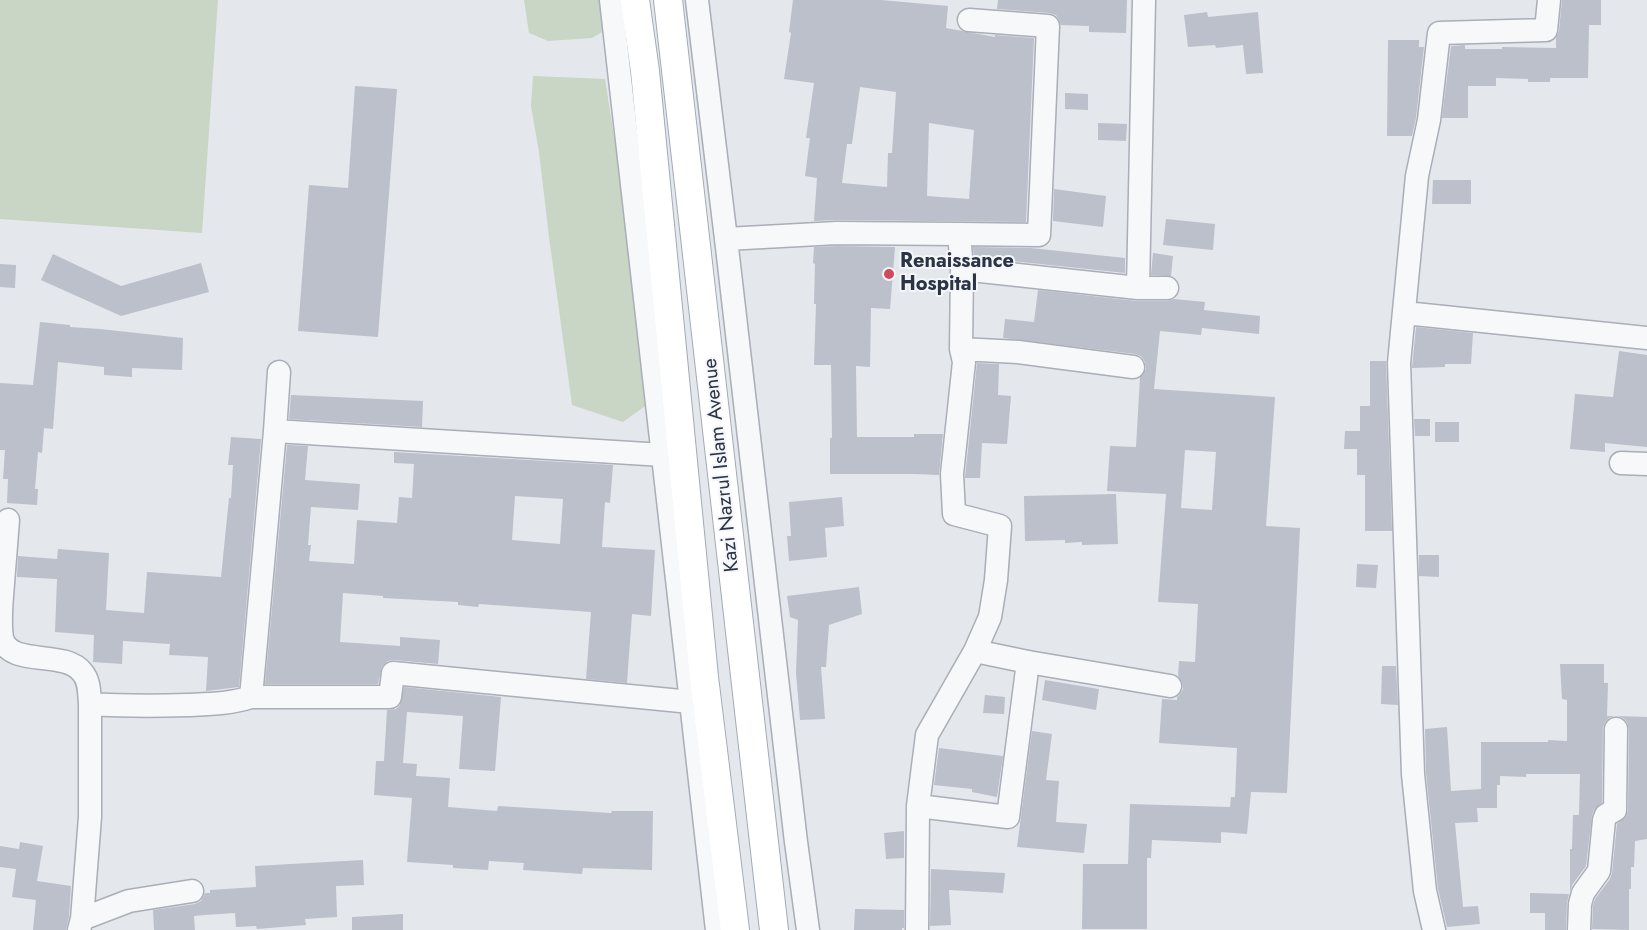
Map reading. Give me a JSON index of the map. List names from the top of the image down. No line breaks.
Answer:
{"streets":{"main road":["Kazi Nazrul Islam Avenue"]},"places":["Renaissance Hospital"]}
